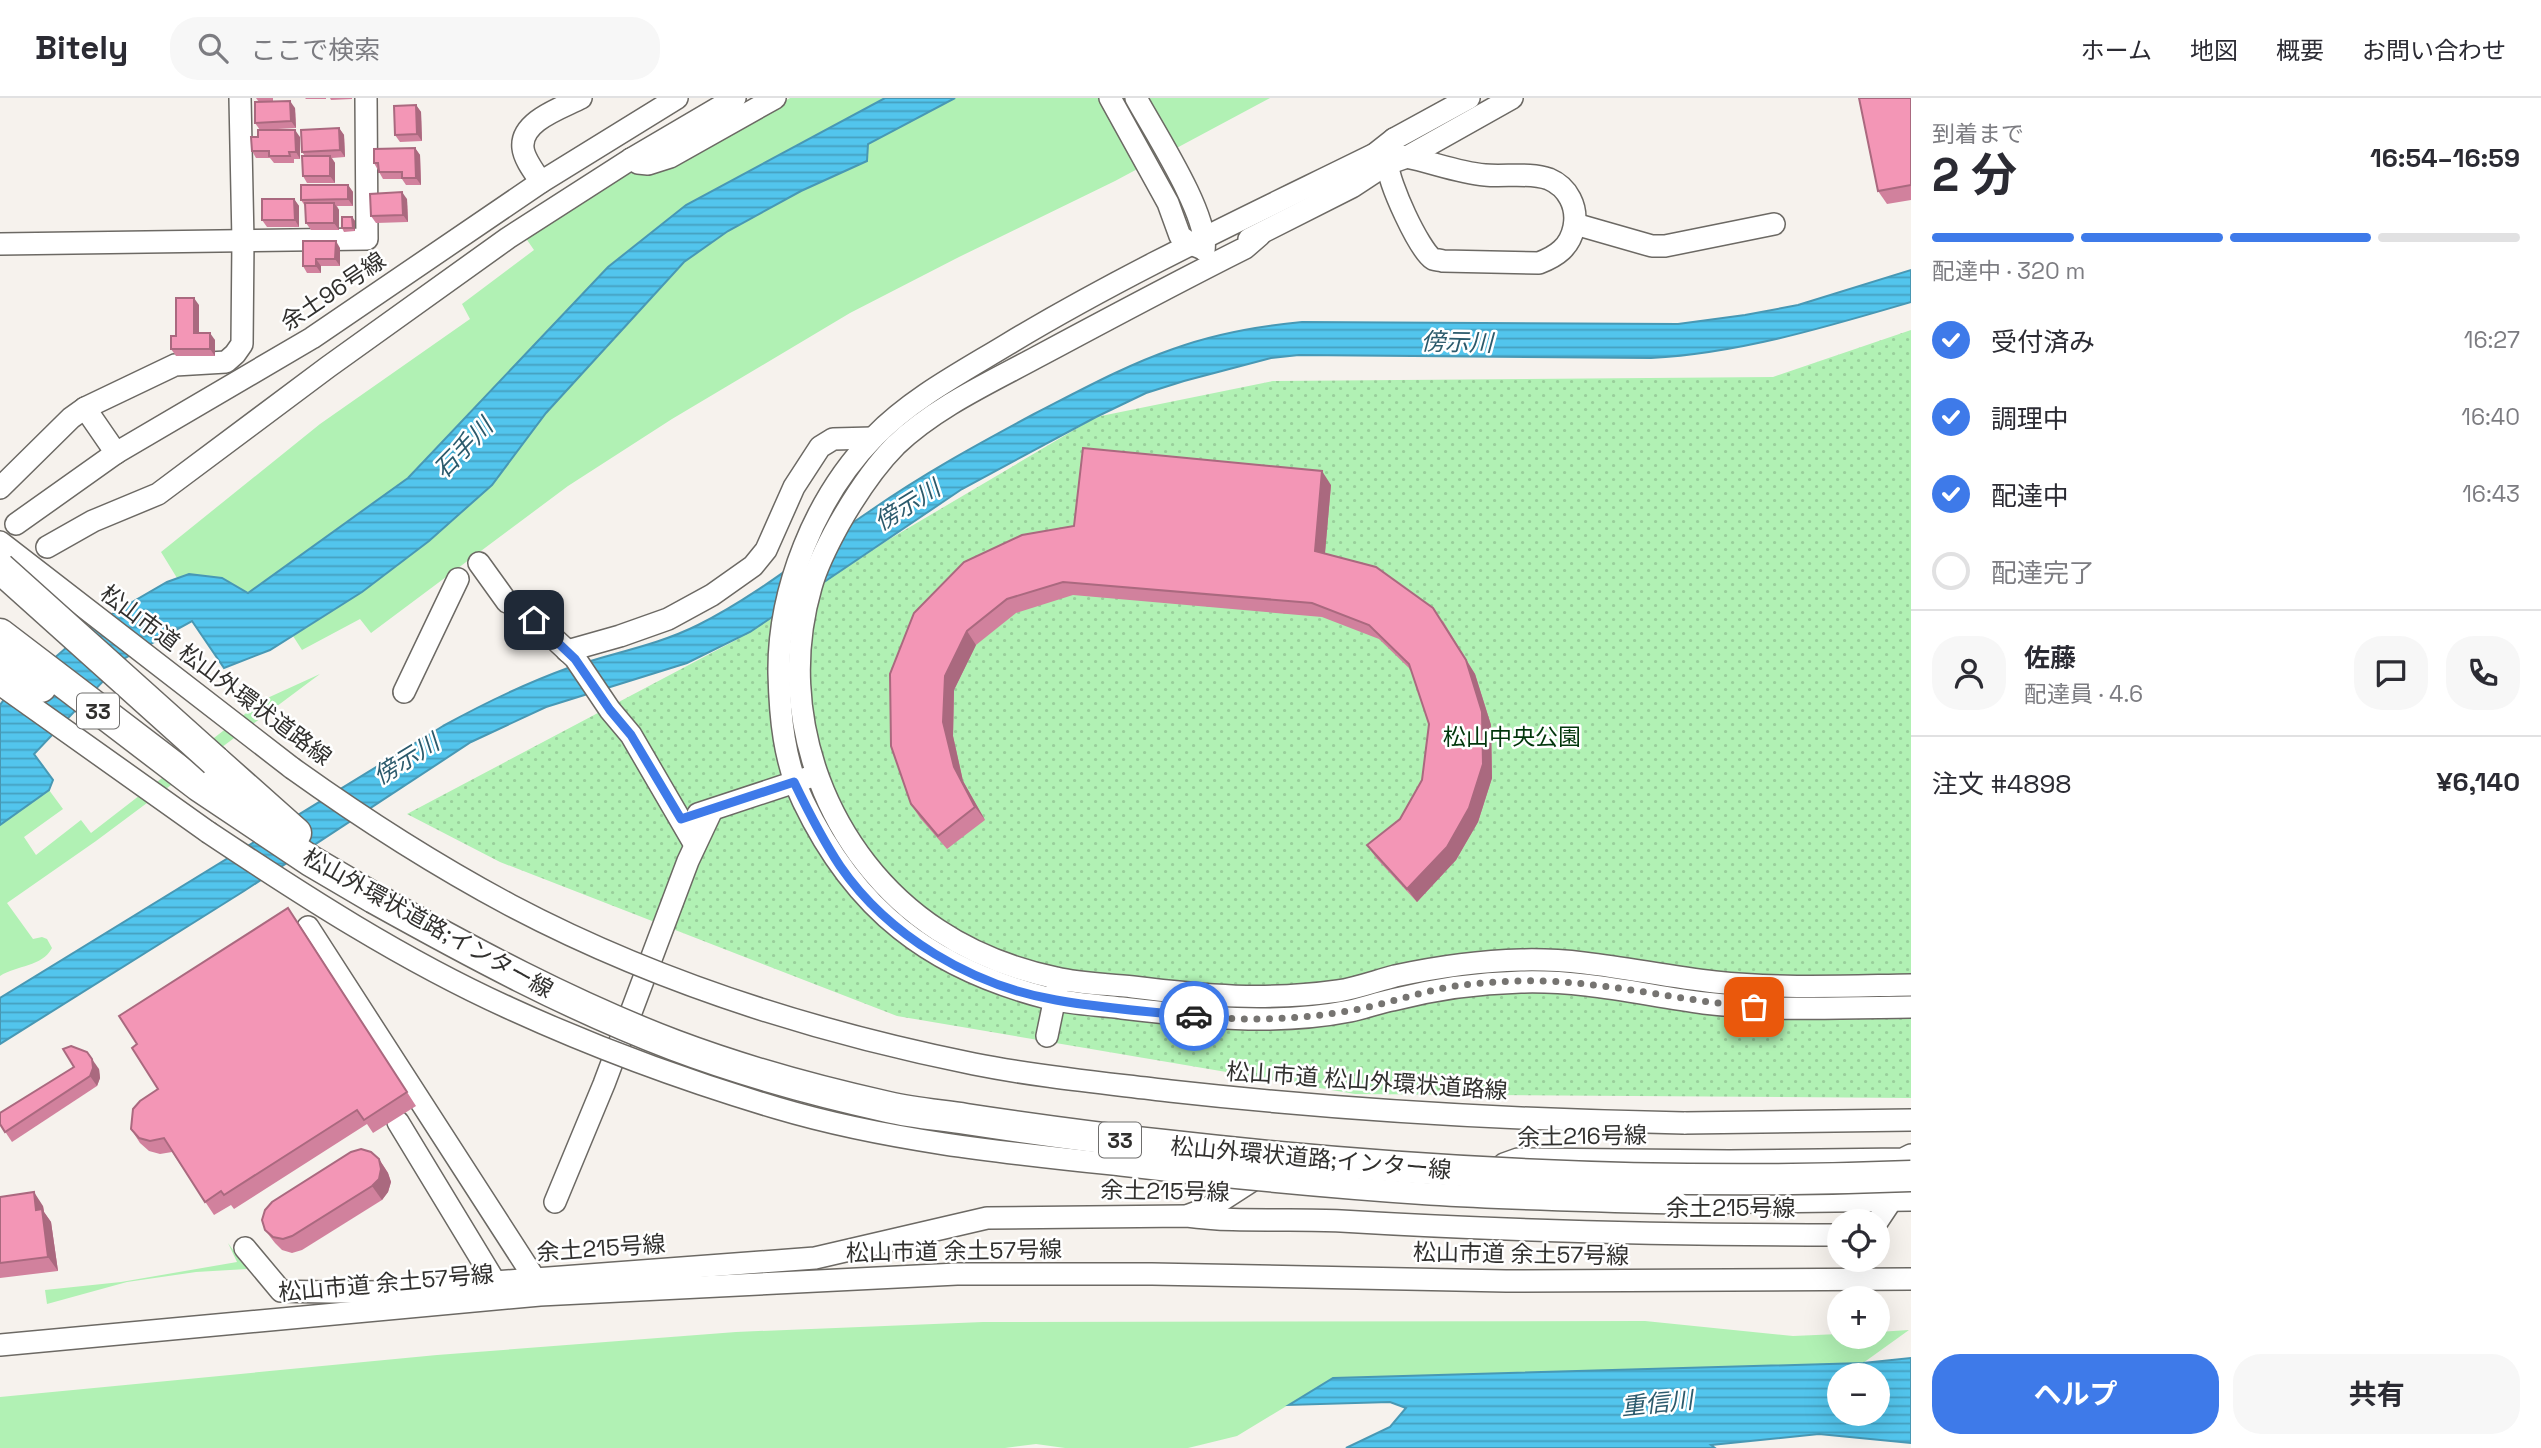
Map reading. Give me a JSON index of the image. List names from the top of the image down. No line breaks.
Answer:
{"streets":{"highway":["33","松山外環状道路;インター線"],"street":["余土96号線","松山市道 松山外環状道路線","余土216号線","余土215号線","松山市道 余土57号線"]},"crossings":[["33","松山外環状道路;インター線"],["余土216号線","余土215号線"],["余土215号線","松山市道 余土57号線"]],"water":["傍示川","石手川","重信川"],"parks":["松山中央公園"],"page":{"header":"Bitely","search":"ここで検索","nav":["ホーム","地図","概要","お問い合わせ"],"heading":["2 分","到着まで","16:54–16:59"],"panel":["佐藤","配達員 · 4.6","注文 #4898","¥6,140"],"bar":"配達中 · 320 m","list":[["受付済み","16:27"],["調理中","16:40"],["配達中","16:43"],"配達完了"],"map_buttons":["+","−"],"buttons":["ヘルプ","共有"]}}
